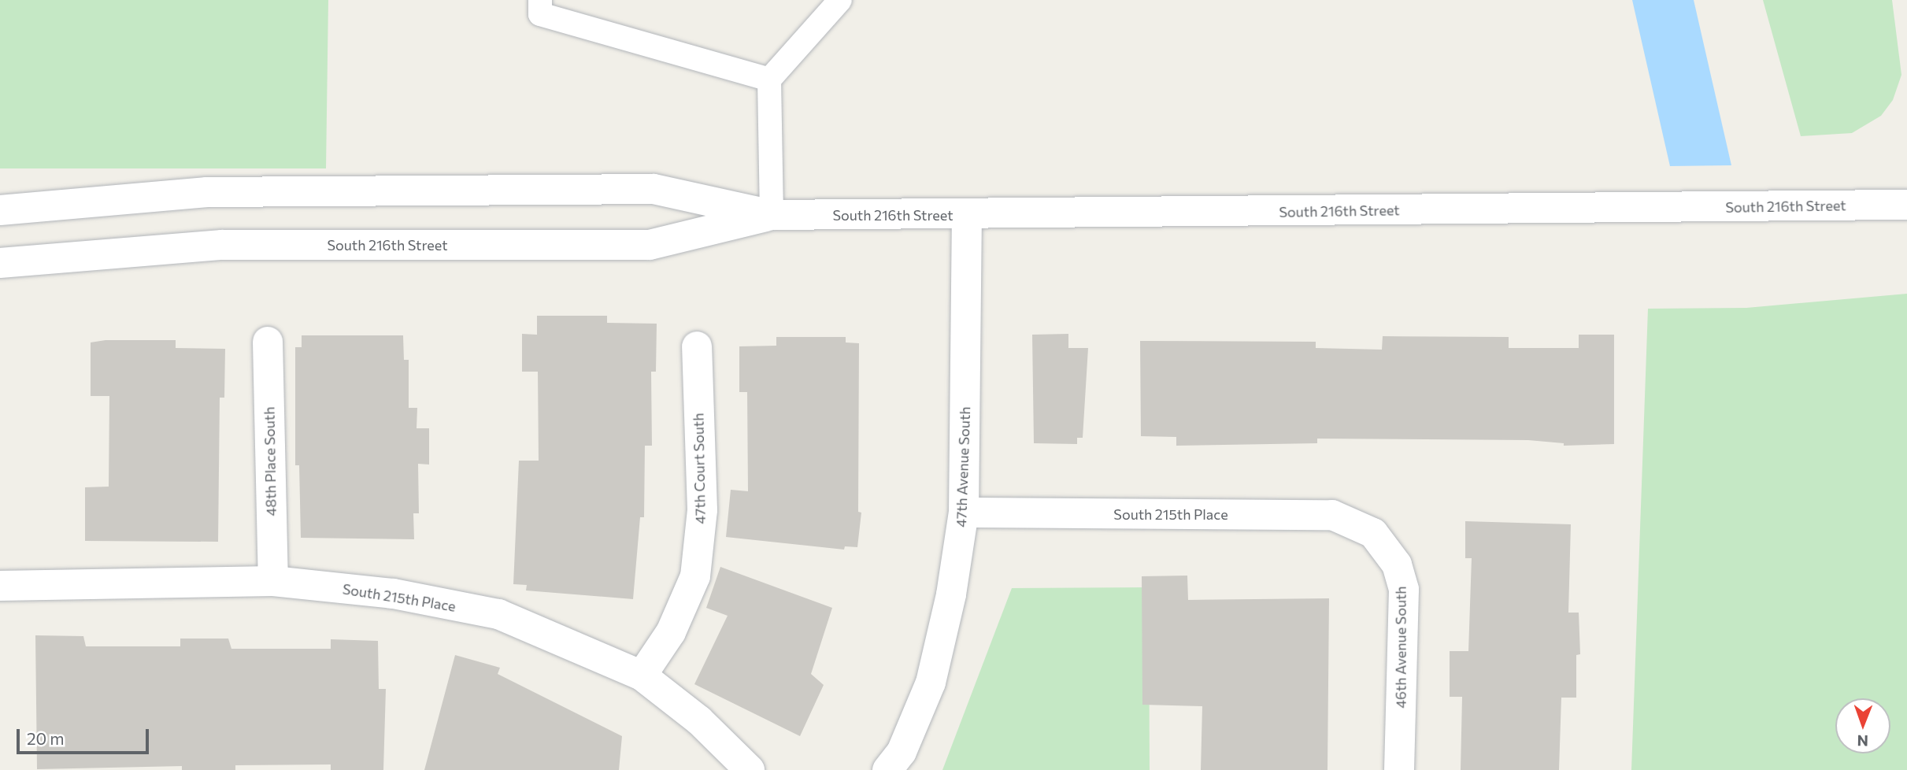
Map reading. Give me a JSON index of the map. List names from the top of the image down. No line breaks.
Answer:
{"streets":{"street":["South 216th Street","48th Place South","47th Avenue South","47th Court South","South 215th Place","46th Avenue South"]},"crossings":[["South 216th Street","47th Avenue South"],["48th Place South","South 215th Place"],["47th Avenue South","South 215th Place"],["47th Court South","South 215th Place"],["South 215th Place","46th Avenue South"]],"scale_bar":"20 m","north":"bottom"}
